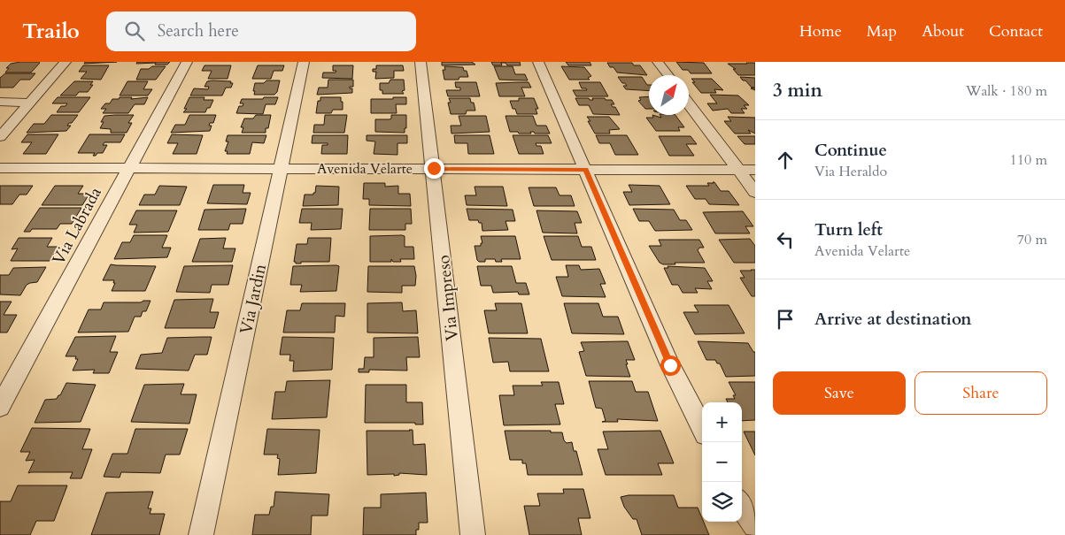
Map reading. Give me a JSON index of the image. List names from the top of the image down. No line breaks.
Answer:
{"streets":{"street":["Avenida Velarte","Via Labrada","Via Impreso","Via Jardin"]},"crossings":[["Avenida Velarte","Via Labrada"],["Avenida Velarte","Via Impreso"],["Avenida Velarte","Via Jardin"]],"north":"top right","page":{"header":"Trailo","search":"Search here","nav":["Home","Map","About","Contact"],"heading":["3 min","Walk · 180 m"],"list":[["Continue","Via Heraldo","110 m"],["Turn left","Avenida Velarte","70 m"],"Arrive at destination"],"buttons":["Save","Share"],"map_buttons":["+","−"]}}
